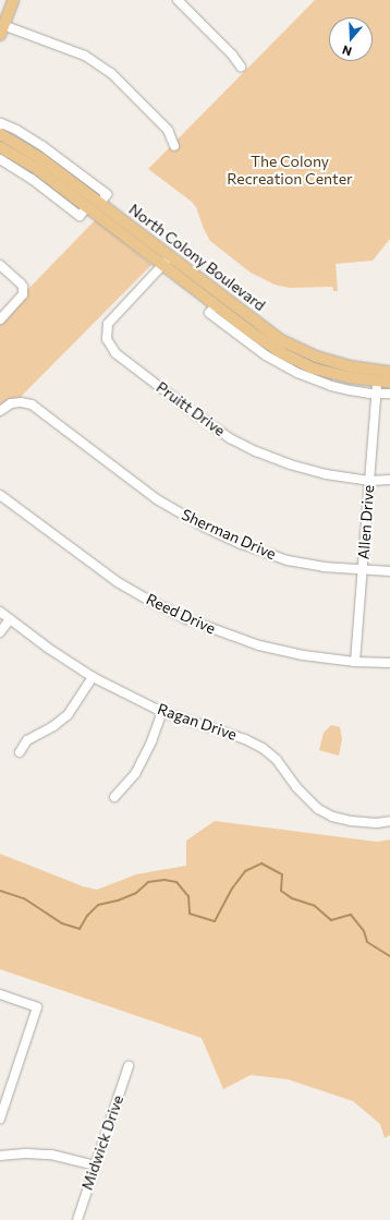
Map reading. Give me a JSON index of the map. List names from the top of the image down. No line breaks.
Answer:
{"streets":{"main road":["North Colony Boulevard"],"street":["Pruitt Drive","Allen Drive","Sherman Drive","Reed Drive","Ragan Drive","Midwick Drive"]},"crossings":[["North Colony Boulevard","Pruitt Drive"],["North Colony Boulevard","Allen Drive"],["Pruitt Drive","Allen Drive"],["Allen Drive","Sherman Drive"],["Allen Drive","Reed Drive"]],"parks":["The Colony Recreation Center"],"north":"bottom"}
